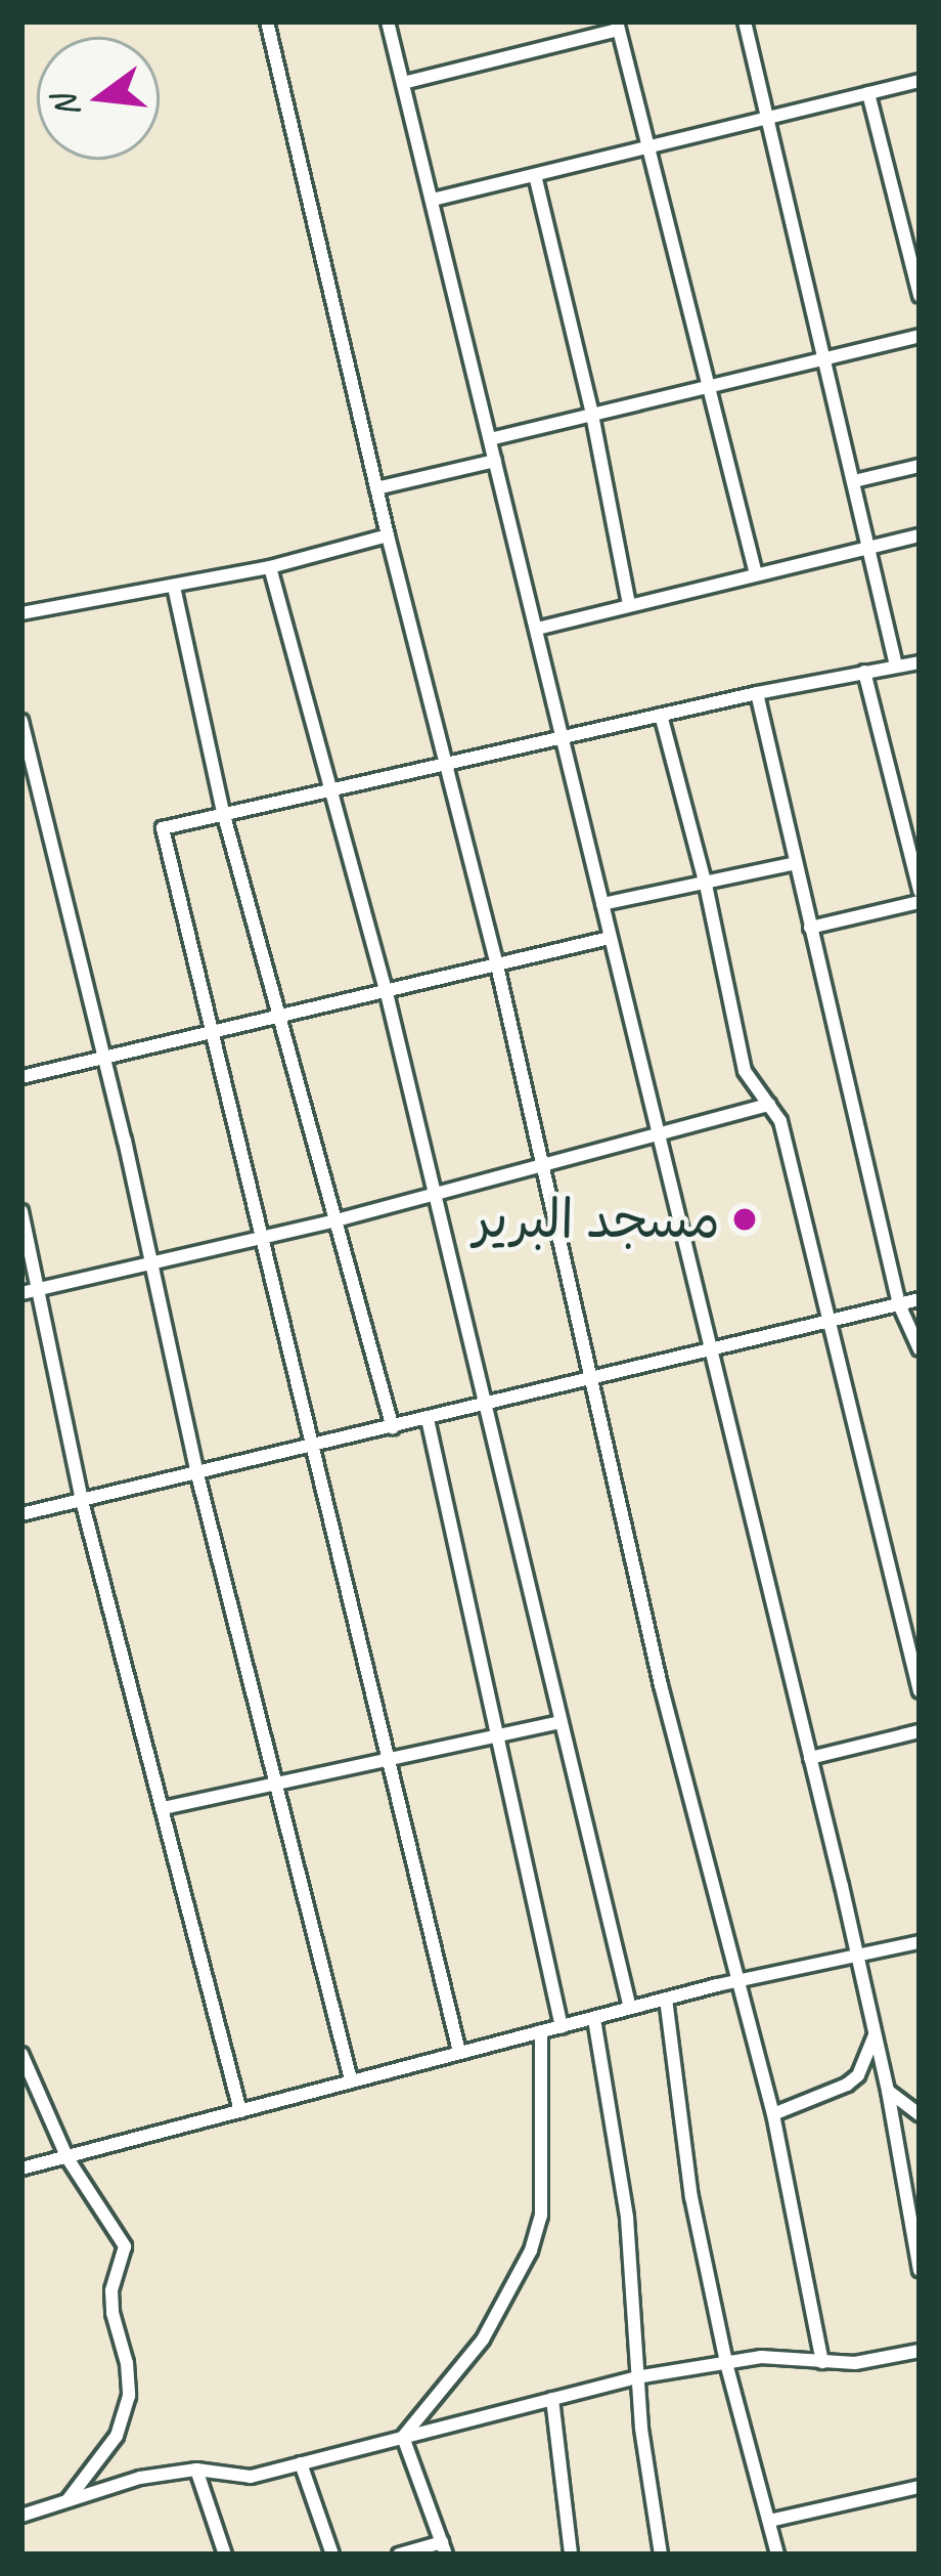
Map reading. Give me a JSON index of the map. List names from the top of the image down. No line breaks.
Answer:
{"places":["مسجد البرير"],"north":"left"}
